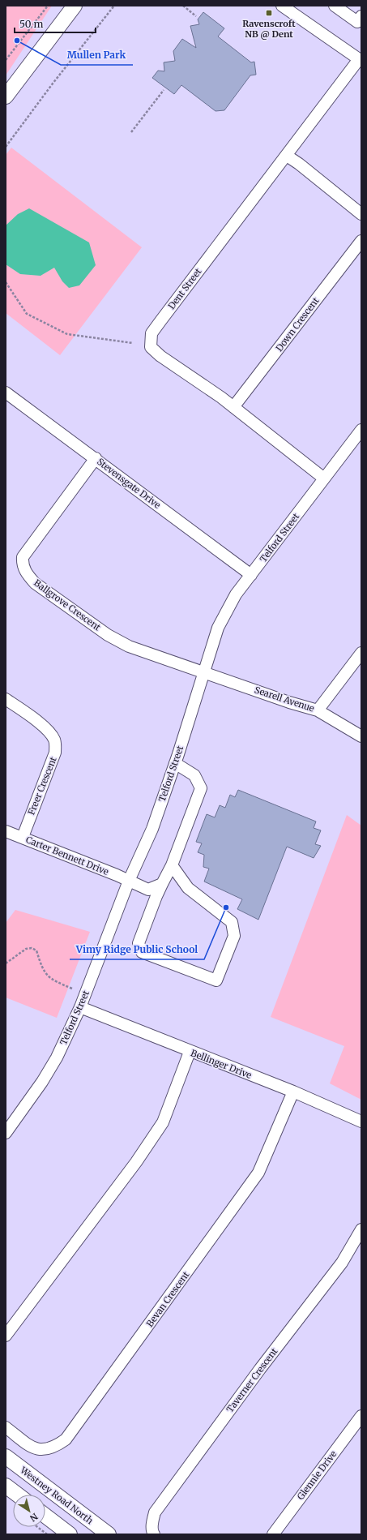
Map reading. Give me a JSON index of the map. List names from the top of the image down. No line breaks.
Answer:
{"streets":{"main road":["Westney Road North"],"street":["Dent Street","Down Crescent","Stevensgate Drive","Telford Street","Ballgrove Crescent","Searell Avenue","Freer Crescent","Carter Bennett Drive","Bellinger Drive","Bevan Crescent","Taverner Crescent","Glennie Drive"]},"crossings":[["Dent Street","Down Crescent"],["Dent Street","Telford Street"],["Stevensgate Drive","Telford Street"],["Stevensgate Drive","Ballgrove Crescent"],["Telford Street","Ballgrove Crescent"],["Telford Street","Searell Avenue"],["Telford Street","Carter Bennett Drive"],["Telford Street","Bellinger Drive"],["Ballgrove Crescent","Searell Avenue"],["Freer Crescent","Carter Bennett Drive"],["Bellinger Drive","Bevan Crescent"]],"places":{"transit":["Ravenscroft NB @ Dent"],"other":["Mullen Park","Vimy Ridge Public School"]},"scale_bar":"50 m","north":"bottom right"}
